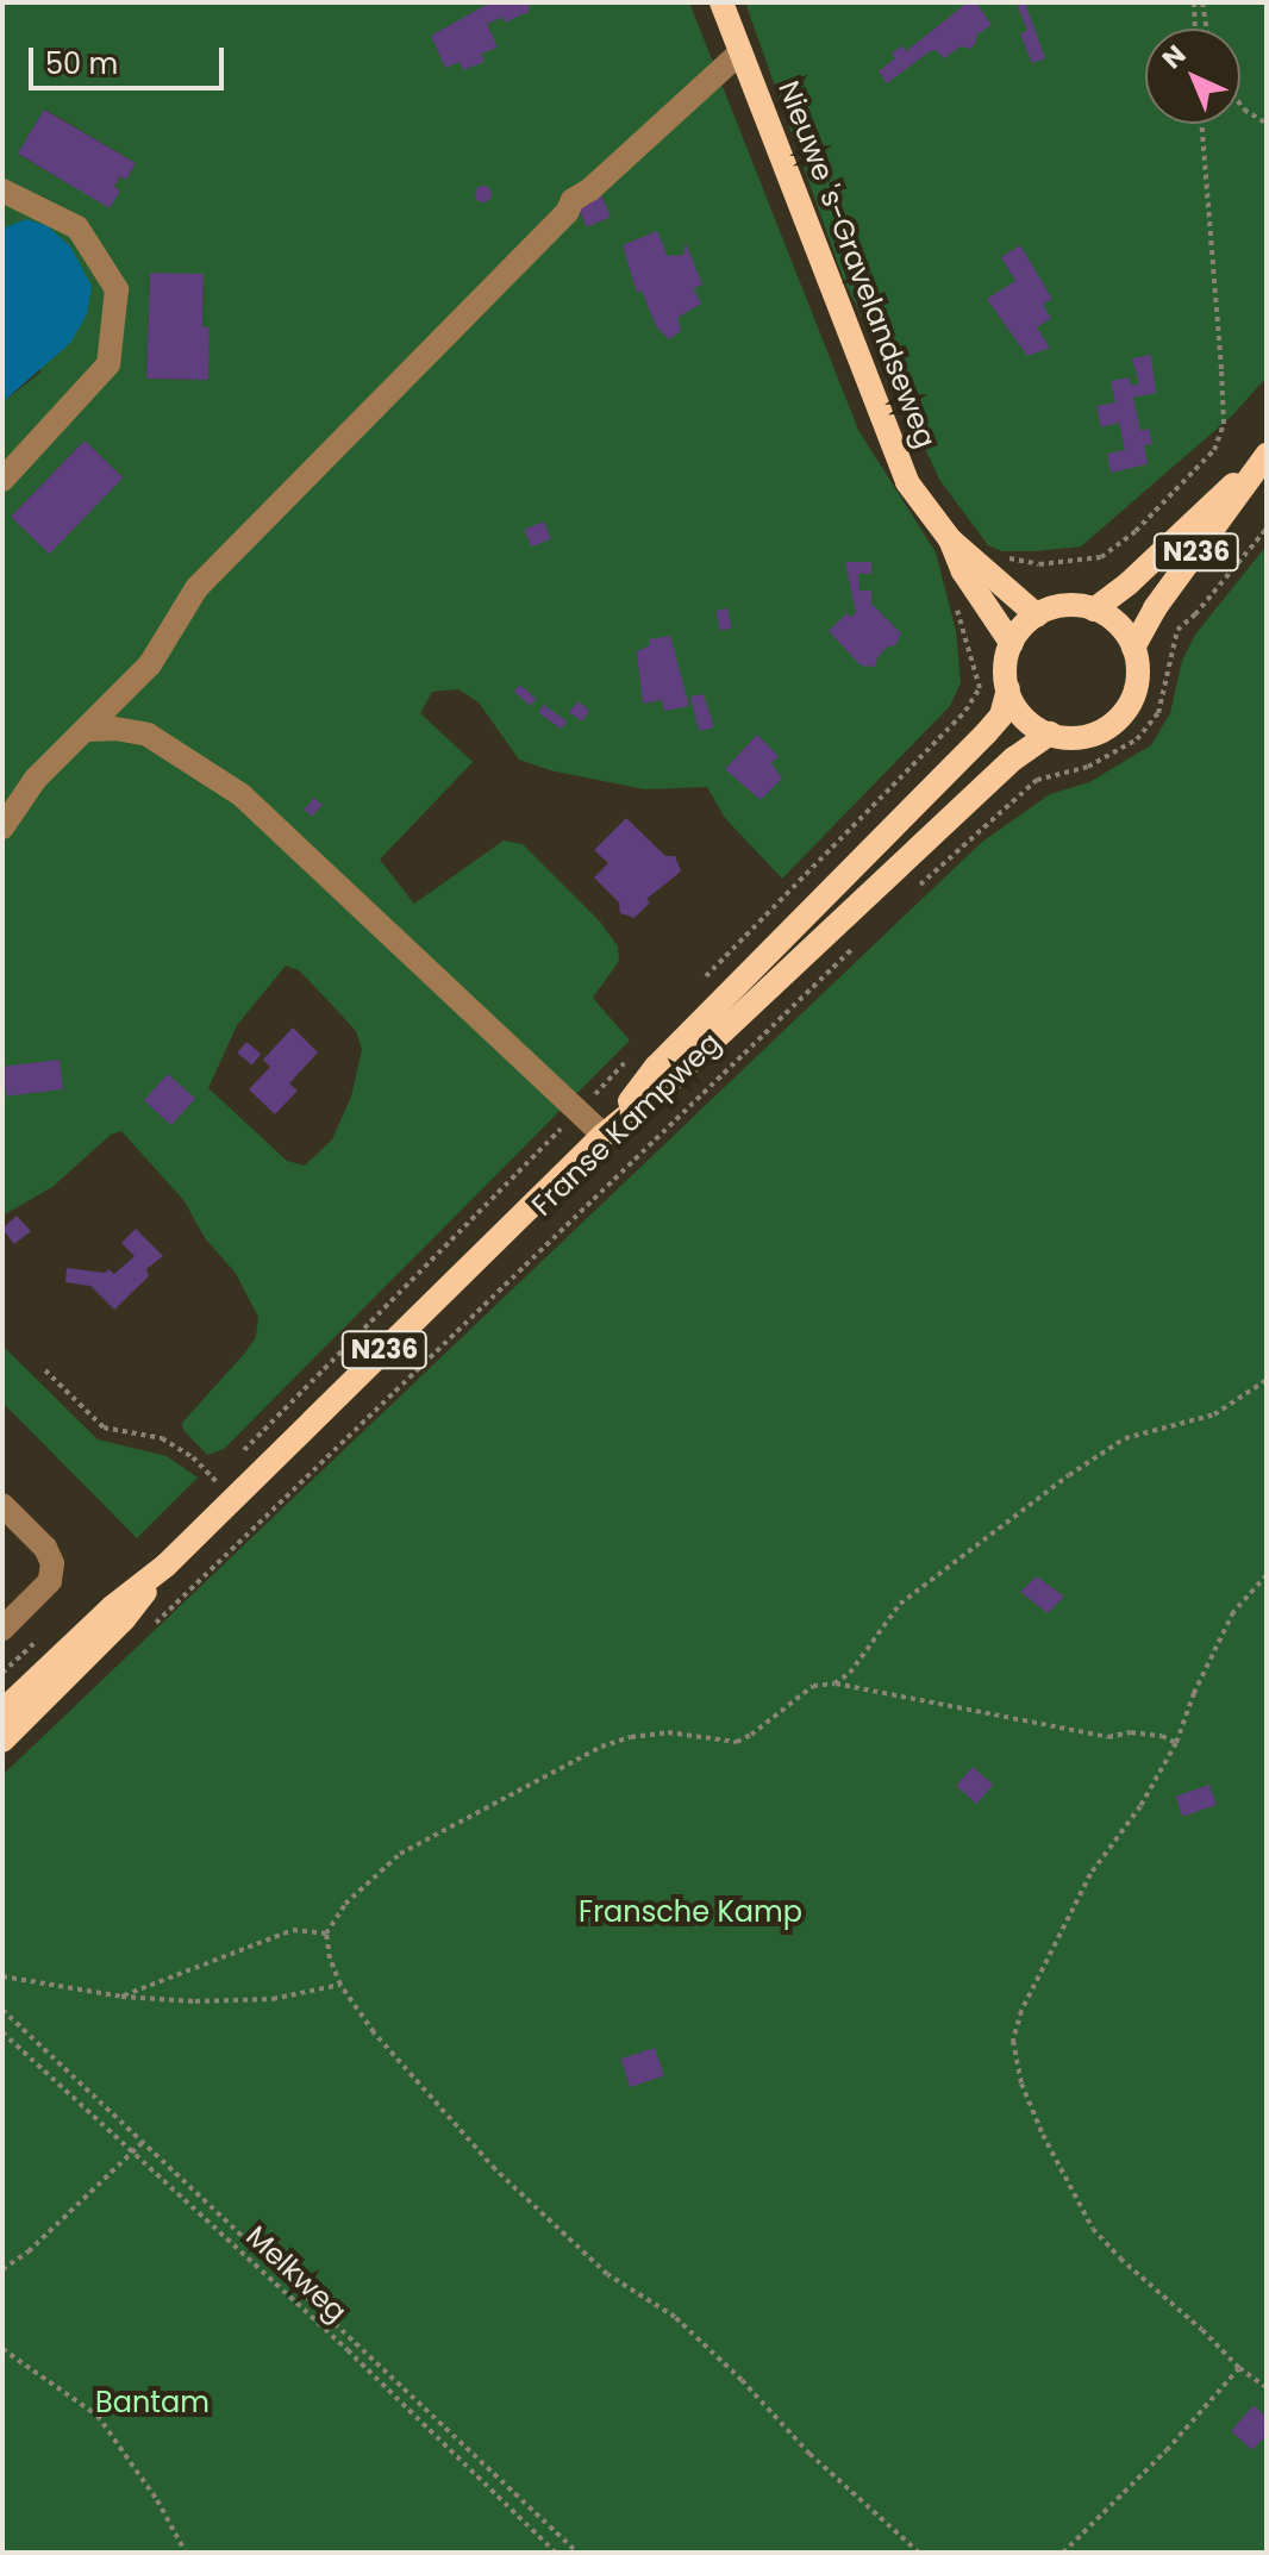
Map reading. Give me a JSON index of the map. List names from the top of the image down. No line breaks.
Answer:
{"streets":{"main road":["Nieuwe 's-Gravelandseweg","N236","Franse Kampweg"],"path":["Melkweg"]},"crossings":[["Nieuwe 's-Gravelandseweg","N236"],["Nieuwe 's-Gravelandseweg","Franse Kampweg"],["N236","Franse Kampweg"]],"parks":["Fransche Kamp","Bantam"],"scale_bar":"50 m","north":"top left"}
